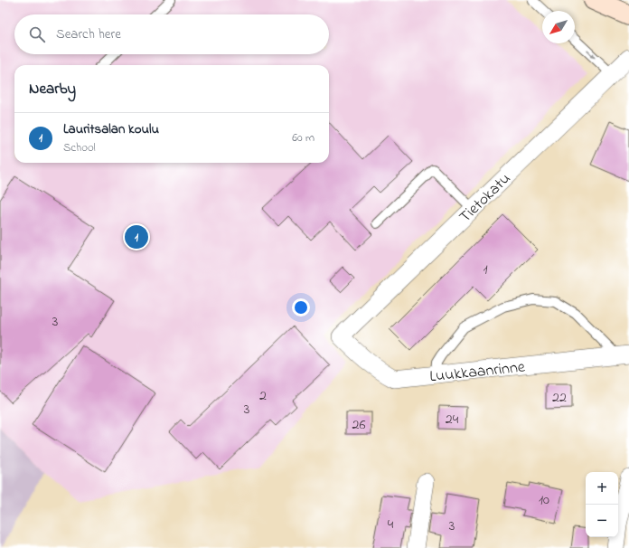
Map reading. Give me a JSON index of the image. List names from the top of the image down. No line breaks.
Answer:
{"streets":{"street":["Tietokatu","Luukkaanrinne"]},"crossings":[["Tietokatu","Luukkaanrinne"]],"house_numbers":["1","3","2","22","3","24","26","10","4","3"],"north":"bottom left","page":{"search":"Search here","heading":"Nearby","list":[{"mark":"1","name":"Lauritsalan koulu","note":"School","value":"60 m"}],"pins":"1","map_buttons":["+","−"]}}
